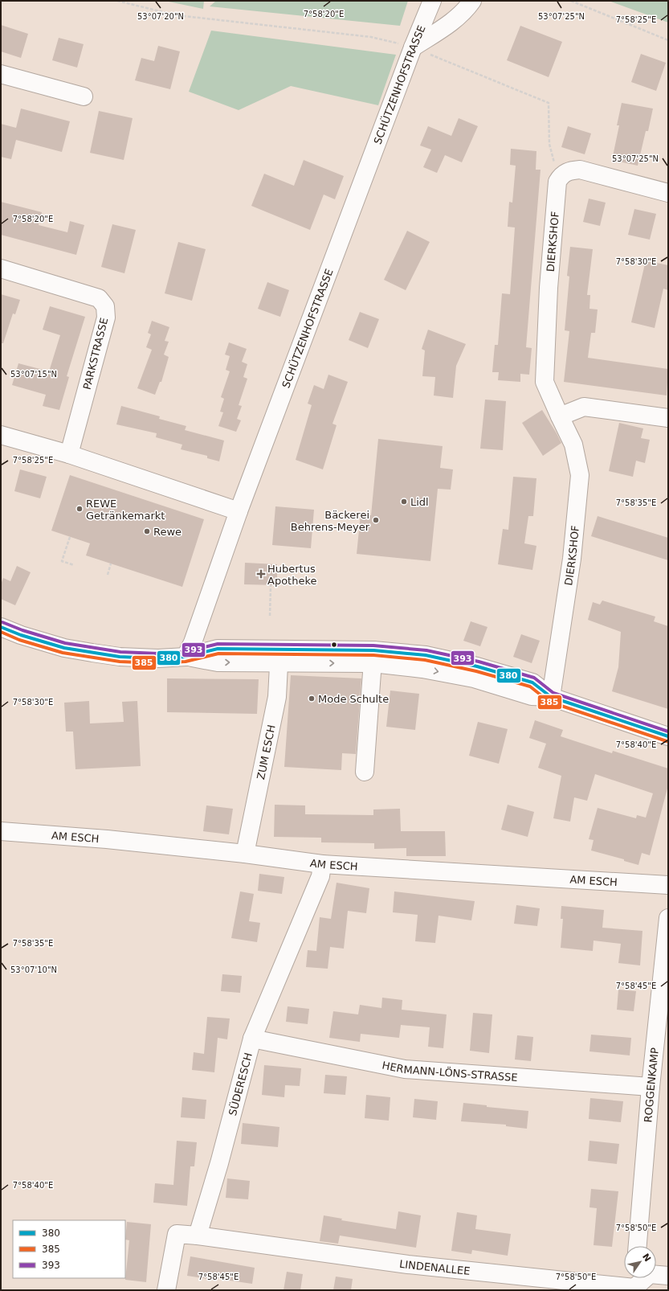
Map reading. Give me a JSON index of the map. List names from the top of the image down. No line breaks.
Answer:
{"streets":{"street":["SCHÜTZENHOFSTRASSE","DIERKSHOF","PARKSTRASSE","ZUM ESCH","AM ESCH","HERMANN-LÖNS-STRASSE","SÜDERESCH","ROGGENKAMP","LINDENALLEE"]},"crossings":[["ZUM ESCH","AM ESCH"],["AM ESCH","SÜDERESCH"],["HERMANN-LÖNS-STRASSE","SÜDERESCH"],["HERMANN-LÖNS-STRASSE","ROGGENKAMP"],["SÜDERESCH","LINDENALLEE"]],"places":{"other":["Lidl","REWE Getränkemarkt","Bäckerei Behrens-Meyer","Rewe","Mode Schulte"],"health":["Hubertus Apotheke"]},"lines":["transit line 393","transit line 380","transit line 385"],"legend":["380","385","393"],"north":"top right","coordinates":["7°58'20\"E","53°07'20\"N","53°07'25\"N","7°58'25\"E","7°58'30\"E","53°07'15\"N","7°58'35\"E","7°58'40\"E","53°07'10\"N","7°58'45\"E","7°58'50\"E"]}
